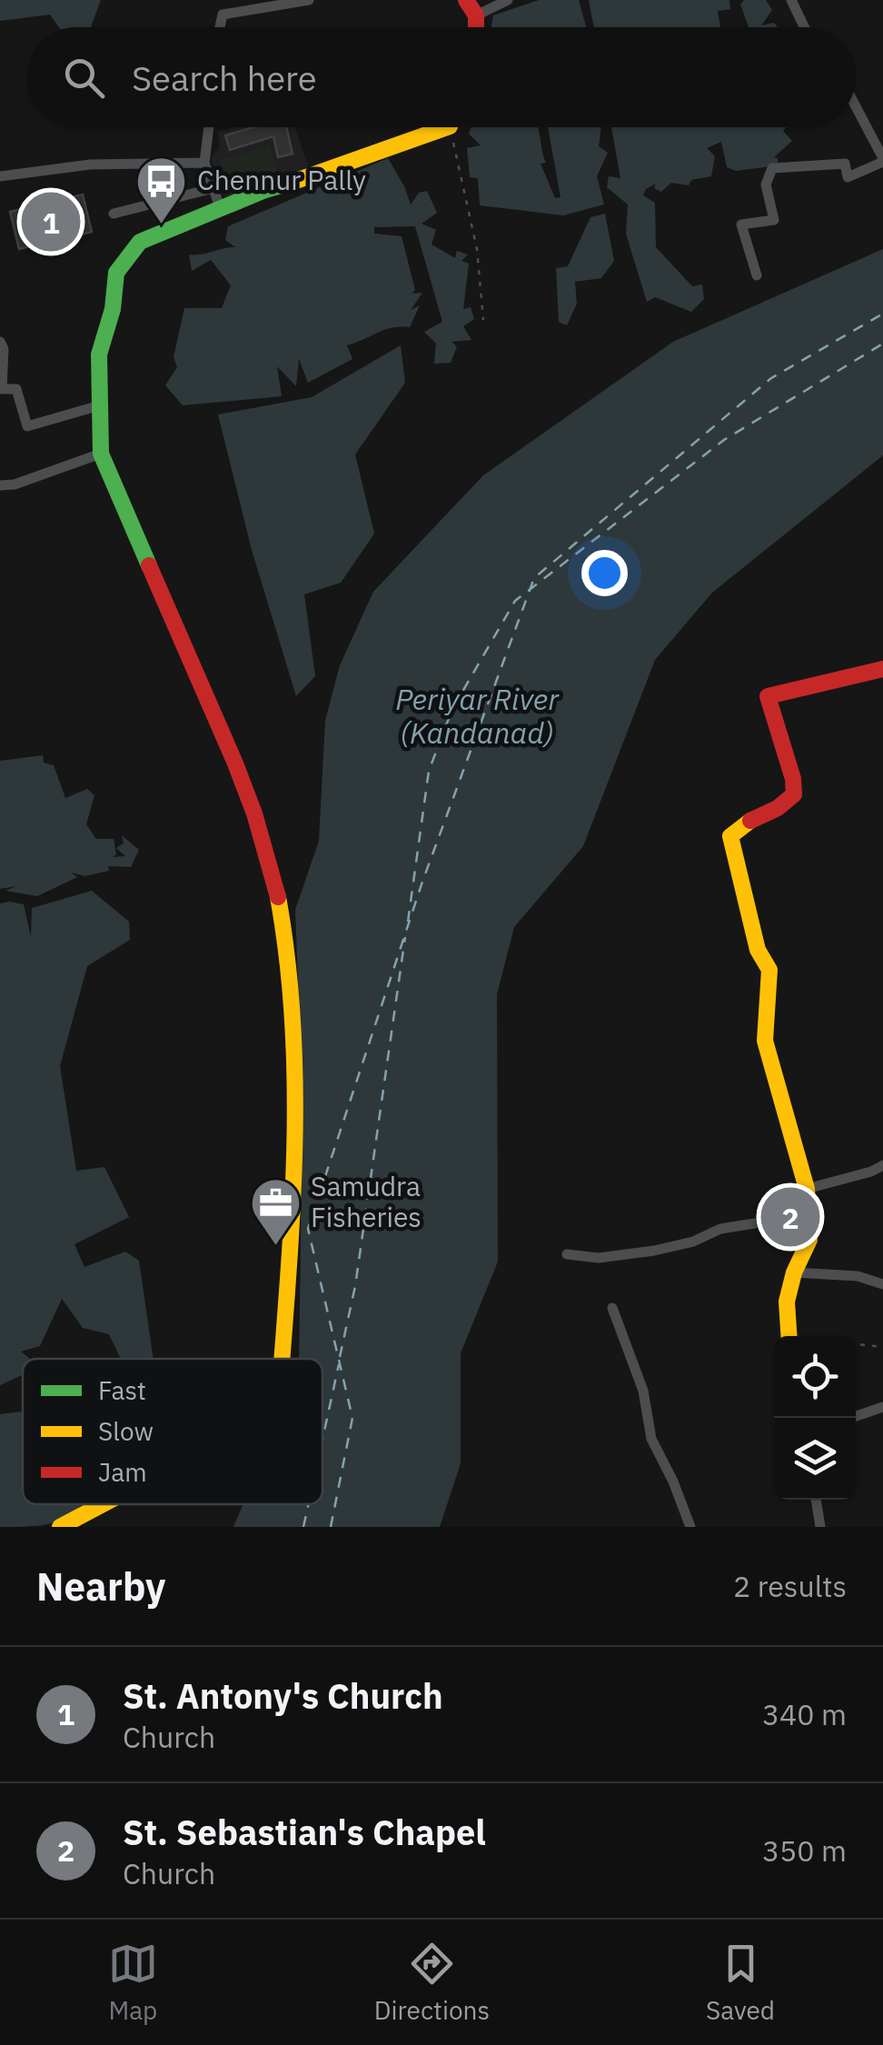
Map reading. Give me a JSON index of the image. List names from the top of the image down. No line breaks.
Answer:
{"water":["Periyar River (Kandanad)"],"places":{"bus stop":["Chennur Pally"],"office":["Samudra Fisheries"]},"legend":["Fast","Slow","Jam"],"page":{"search":"Search here","pins":["1","2"],"heading":["Nearby","2 results"],"list":[{"mark":"1","name":"St. Antony's Church","note":"Church","value":"340 m"},{"mark":"2","name":"St. Sebastian's Chapel","note":"Church","value":"350 m"}],"nav":["Map","Directions","Saved"]}}
